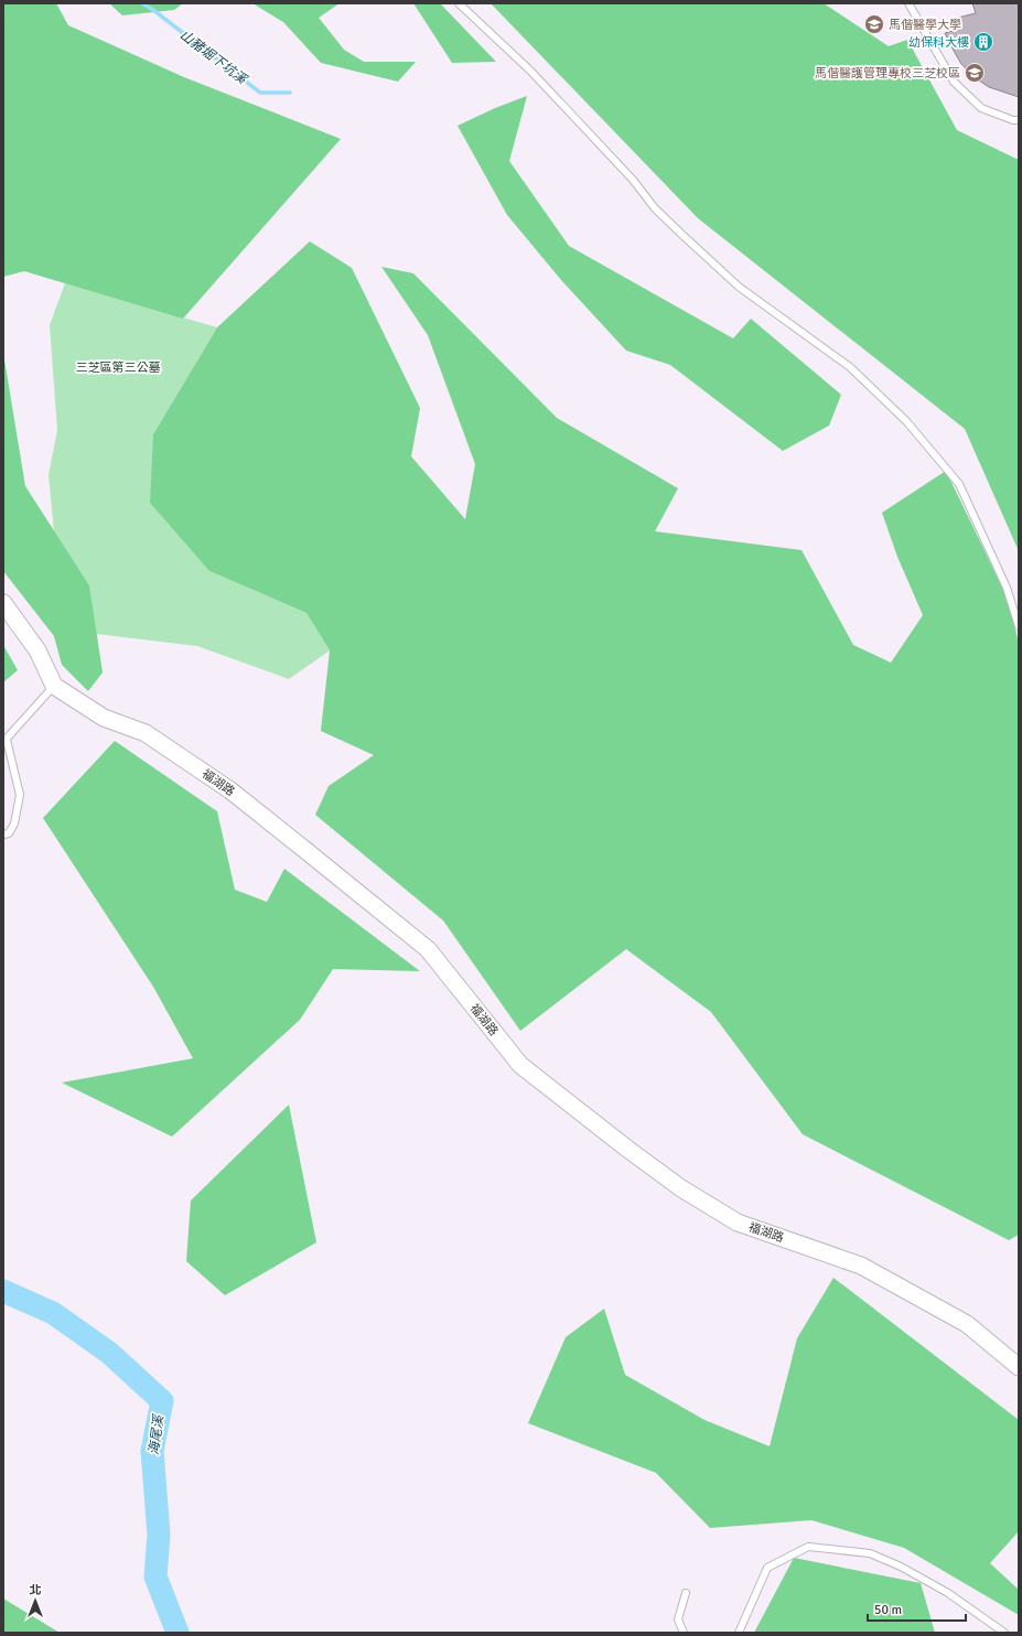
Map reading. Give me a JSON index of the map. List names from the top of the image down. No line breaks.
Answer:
{"streets":{"street":["福湖路"]},"water":["山豬堀下坑溪","海尾溪"],"parks":["三芝區第三公墓"],"places":{"school or university":["馬偕醫學大學","馬偕醫護管理專校三芝校區"],"building":["幼保科大樓"]},"scale_bar":"50 m","north":"top"}
